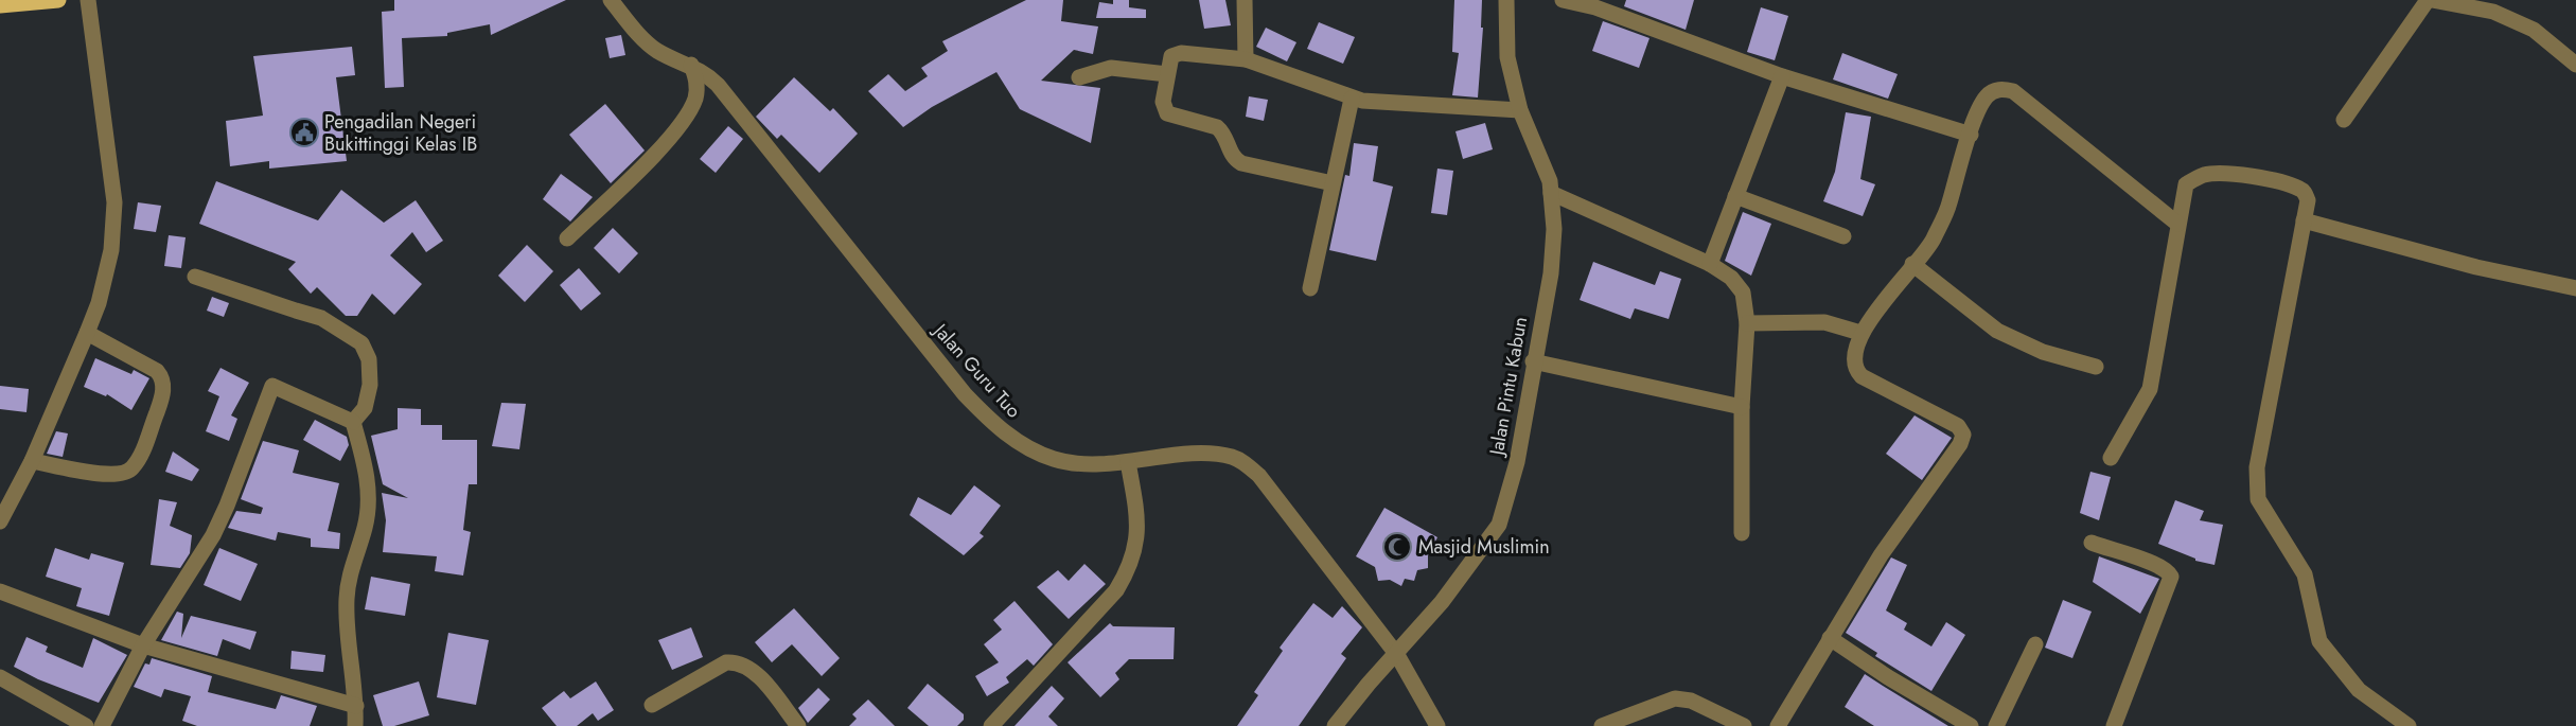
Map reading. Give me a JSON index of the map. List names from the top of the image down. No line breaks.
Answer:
{"streets":{"street":["Jalan Guru Tuo","Jalan Pintu Kabun"]},"crossings":[["Jalan Guru Tuo","Jalan Pintu Kabun"]],"places":{"public building":["Pengadilan Negeri Bukittinggi Kelas IB"],"mosque":["Masjid Muslimin"]}}
